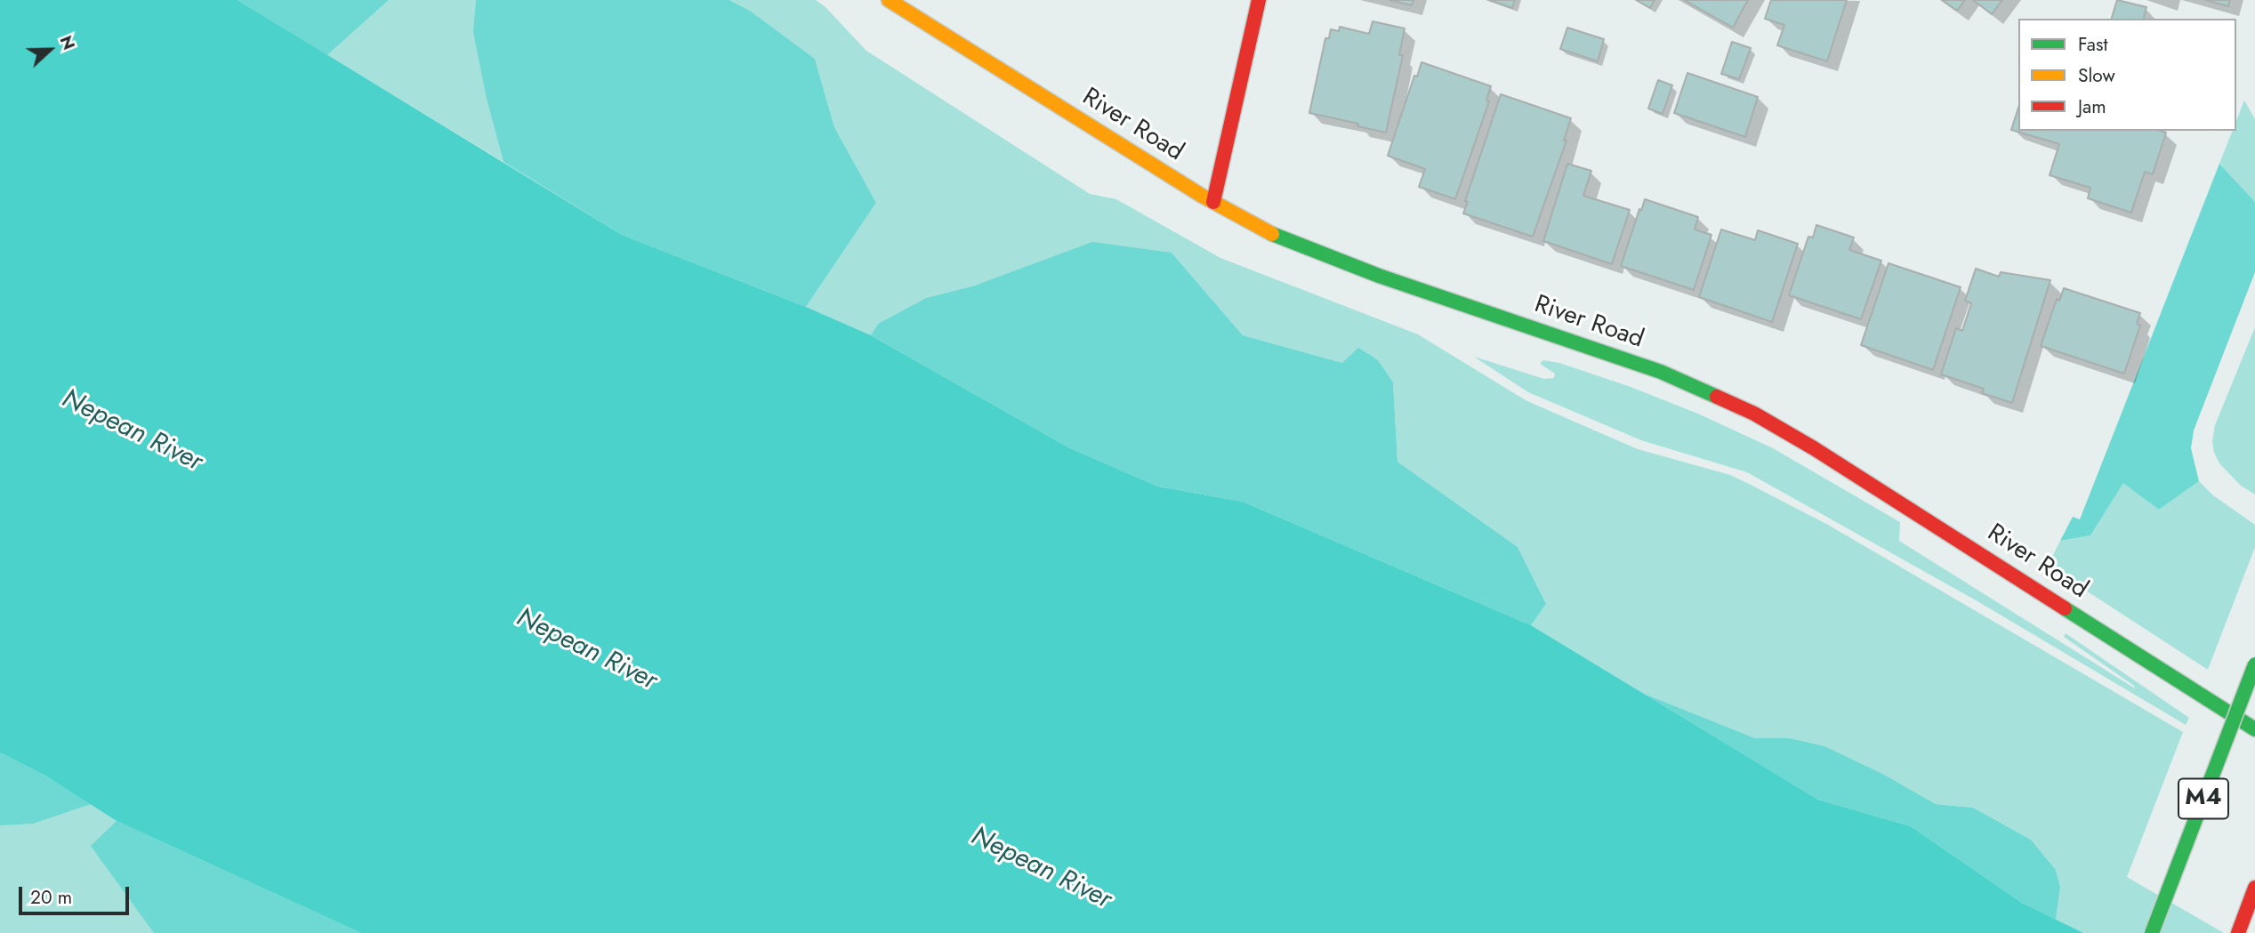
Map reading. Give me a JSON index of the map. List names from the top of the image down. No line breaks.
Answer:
{"streets":{"main road":["River Road","M4"]},"water":["Nepean River"],"legend":["Fast","Slow","Jam"],"scale_bar":"20 m","north":"right"}
